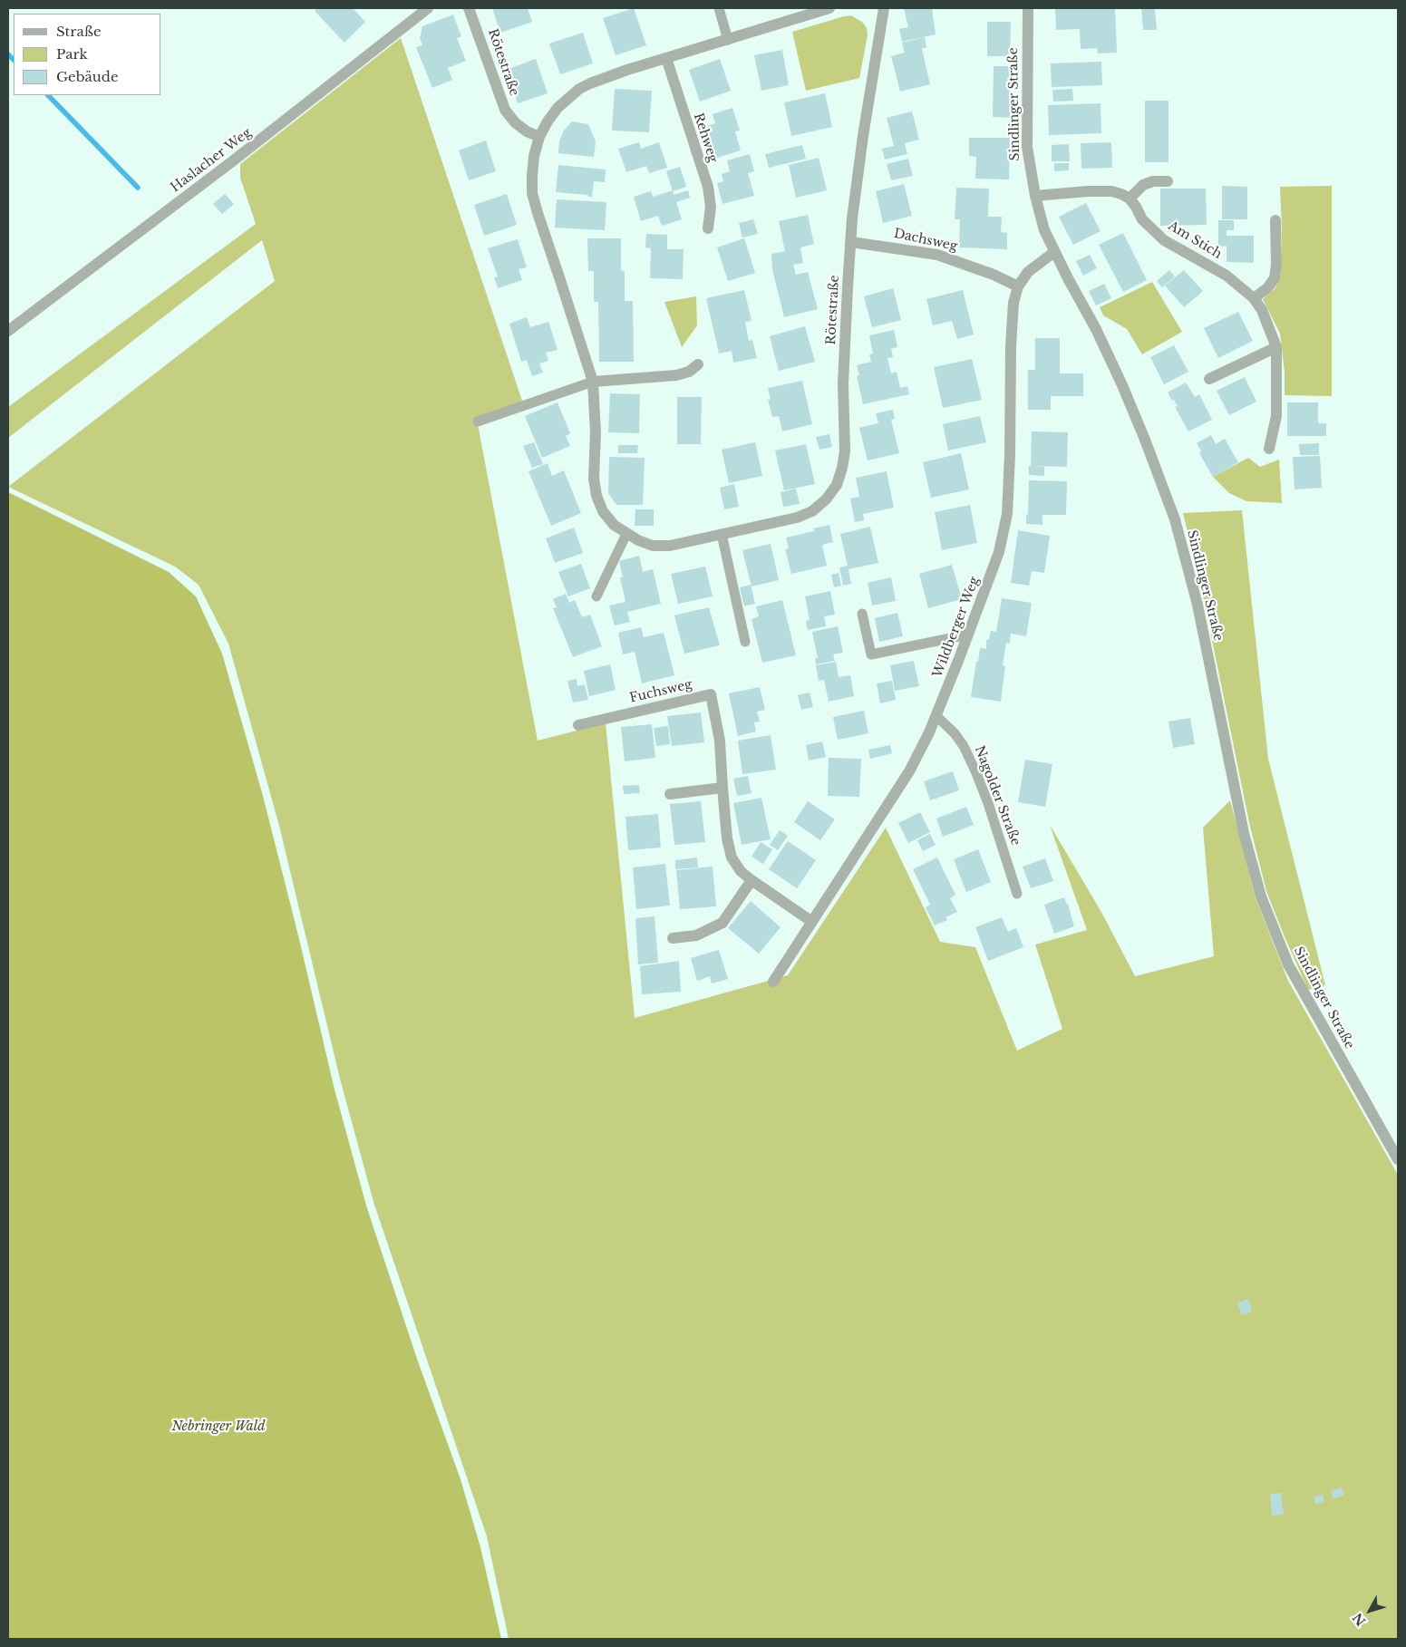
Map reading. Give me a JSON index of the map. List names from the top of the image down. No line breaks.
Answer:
{"streets":{"street":["Rötestraße","Sindlinger Straße","Rehweg","Haslacher Weg","Dachsweg","Am Stich","Wildberger Weg","Fuchsweg"],"lane":["Nagolder Straße"]},"crossings":[["Rötestraße","Rehweg"],["Rötestraße","Dachsweg"],["Sindlinger Straße","Wildberger Weg"],["Dachsweg","Wildberger Weg"],["Wildberger Weg","Fuchsweg"],["Wildberger Weg","Nagolder Straße"]],"parks":["Nebringer Wald"],"legend":["Straße","Park","Gebäude"],"north":"bottom left"}
